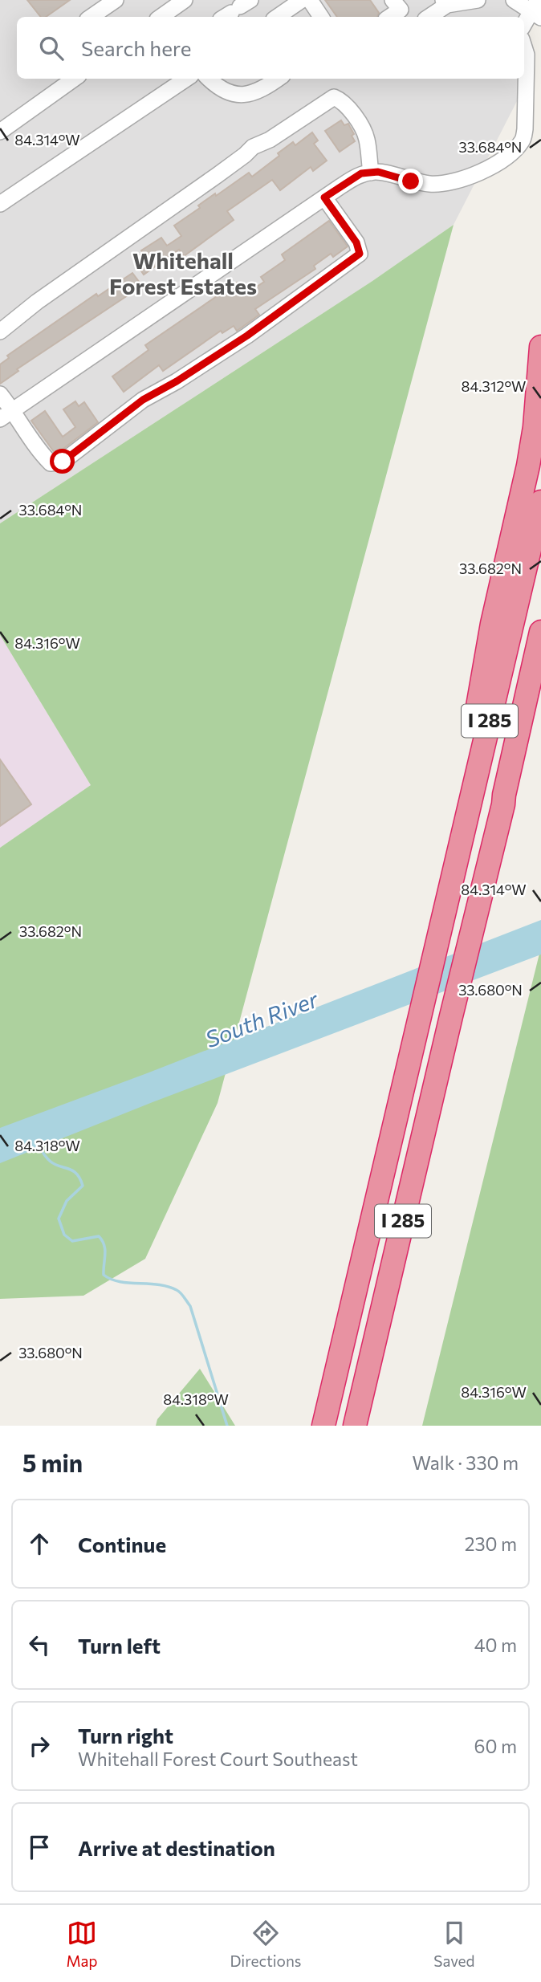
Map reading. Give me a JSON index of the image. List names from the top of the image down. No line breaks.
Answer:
{"streets":{"highway":["I 285"]},"districts":["Whitehall Forest Estates"],"water":["South River"],"page":{"search":"Search here","heading":["5 min","Walk · 330 m"],"list":[["Continue","230 m"],["Turn left","40 m"],["Turn right","Whitehall Forest Court Southeast","60 m"],"Arrive at destination"],"nav":["Map","Directions","Saved"]},"coordinates":["84.314°W","33.684°N","84.312°W","33.682°N","84.316°W","33.680°N","84.318°W"]}
